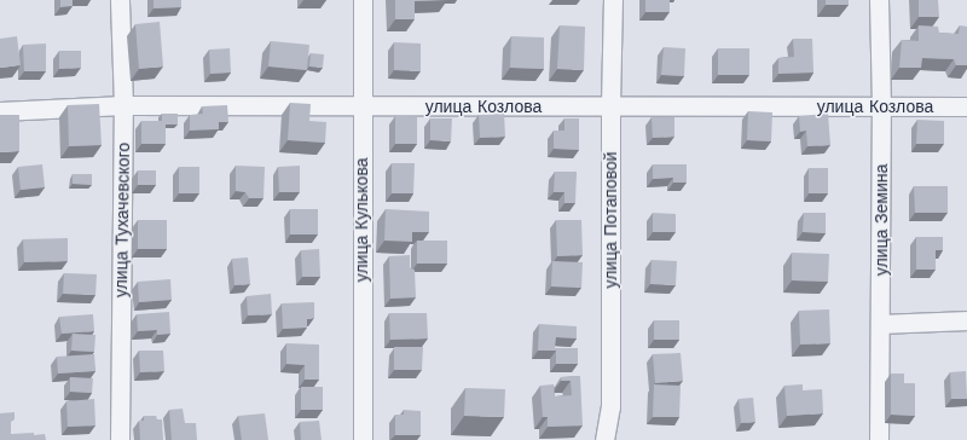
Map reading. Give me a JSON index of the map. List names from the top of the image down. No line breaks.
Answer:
{"streets":{"street":["улица Козлова","улица Тухачевского","улица Кулькова","улица Потаповой","улица Земина"]},"crossings":[["улица Козлова","улица Тухачевского"],["улица Козлова","улица Кулькова"],["улица Козлова","улица Потаповой"],["улица Козлова","улица Земина"]]}
